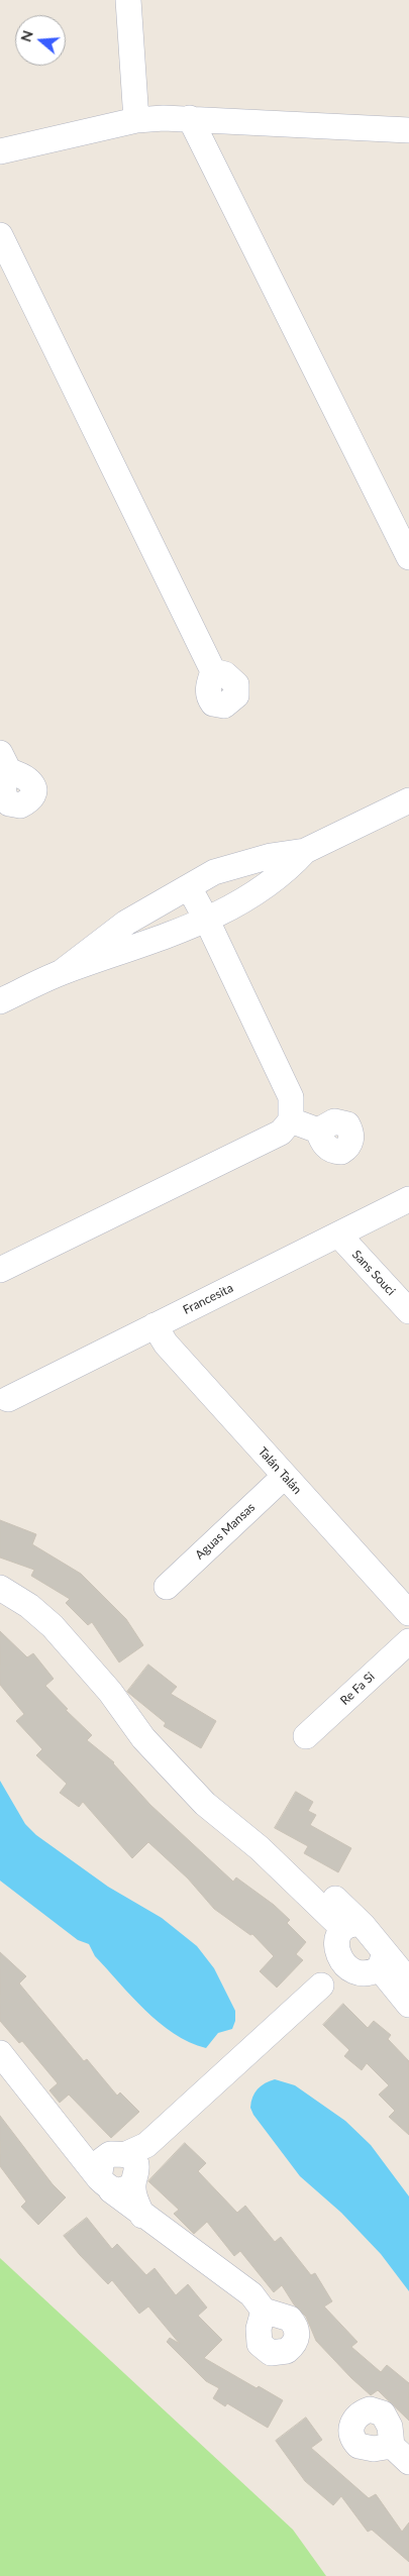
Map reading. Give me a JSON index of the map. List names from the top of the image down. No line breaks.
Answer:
{"streets":{"street":["Sans Souci","Francesita","Talán Talán","Aguas Mansas","Re Fa Si"]},"crossings":[["Sans Souci","Francesita"],["Francesita","Talán Talán"],["Talán Talán","Aguas Mansas"]],"north":"left"}
